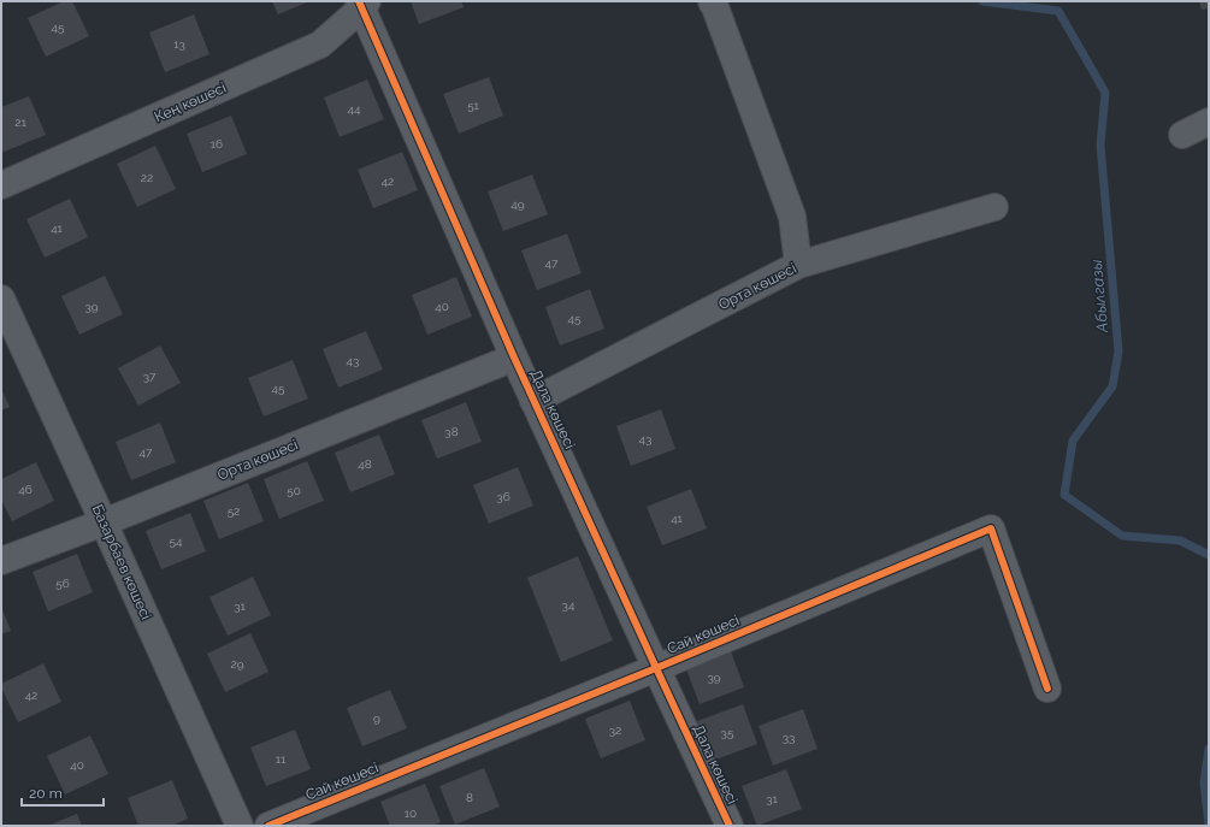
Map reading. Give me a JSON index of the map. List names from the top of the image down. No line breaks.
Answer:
{"streets":{"street":["Кең көшесі","Орта көшесі","Дала көшесі","Базарбаев көшесі","Сай көшесі"]},"crossings":[["Кең көшесі","Дала көшесі"],["Орта көшесі","Дала көшесі"],["Орта көшесі","Базарбаев көшесі"],["Дала көшесі","Сай көшесі"]],"water":["Абылгазы"],"house_numbers":["45","13","51","44","21","16","22","42","49","41","47","39","40","45","43","37","45","38","43","47","48","46","50","36","52","41","54","56","34","31","29","39","42","9","32","35","33","11","40","8","31","10"],"scale_bar":"20 m"}
